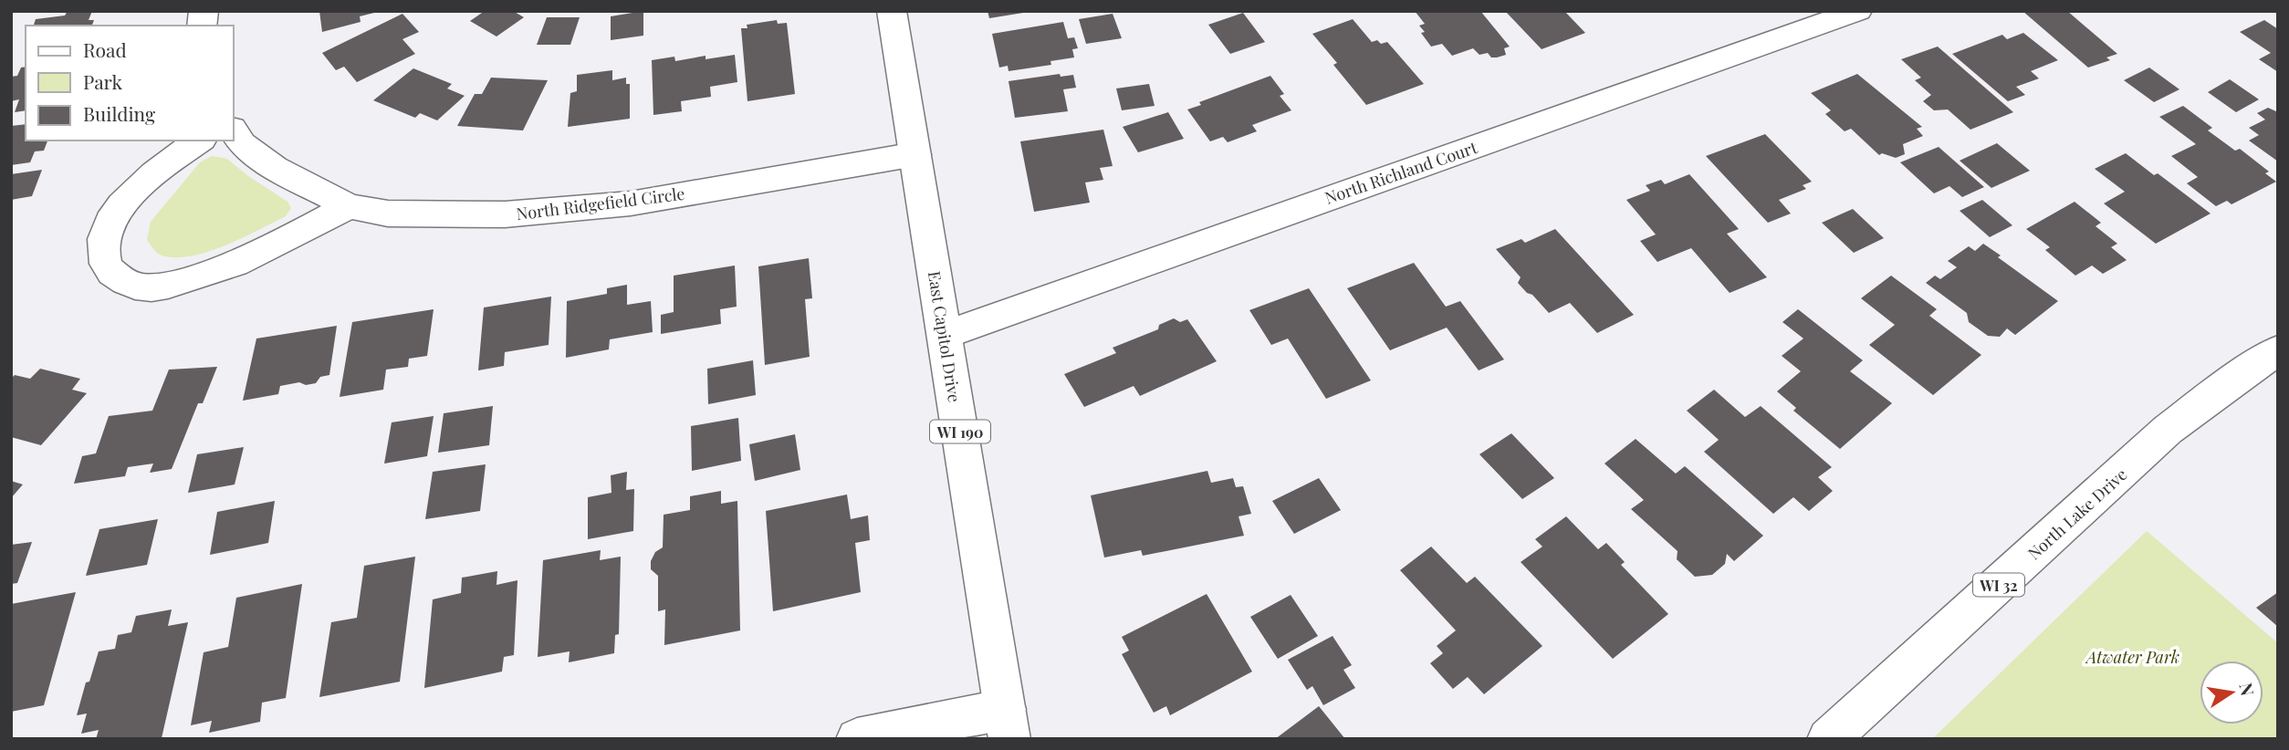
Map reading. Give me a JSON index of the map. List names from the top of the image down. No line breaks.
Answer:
{"streets":{"street":["North Richland Court","North Ridgefield Circle","East Capitol Drive","WI 190","North Lake Drive","WI 32"]},"crossings":[["North Richland Court","East Capitol Drive"],["North Ridgefield Circle","East Capitol Drive"]],"parks":["Atwater Park"],"legend":["Road","Park","Building"],"north":"right"}
